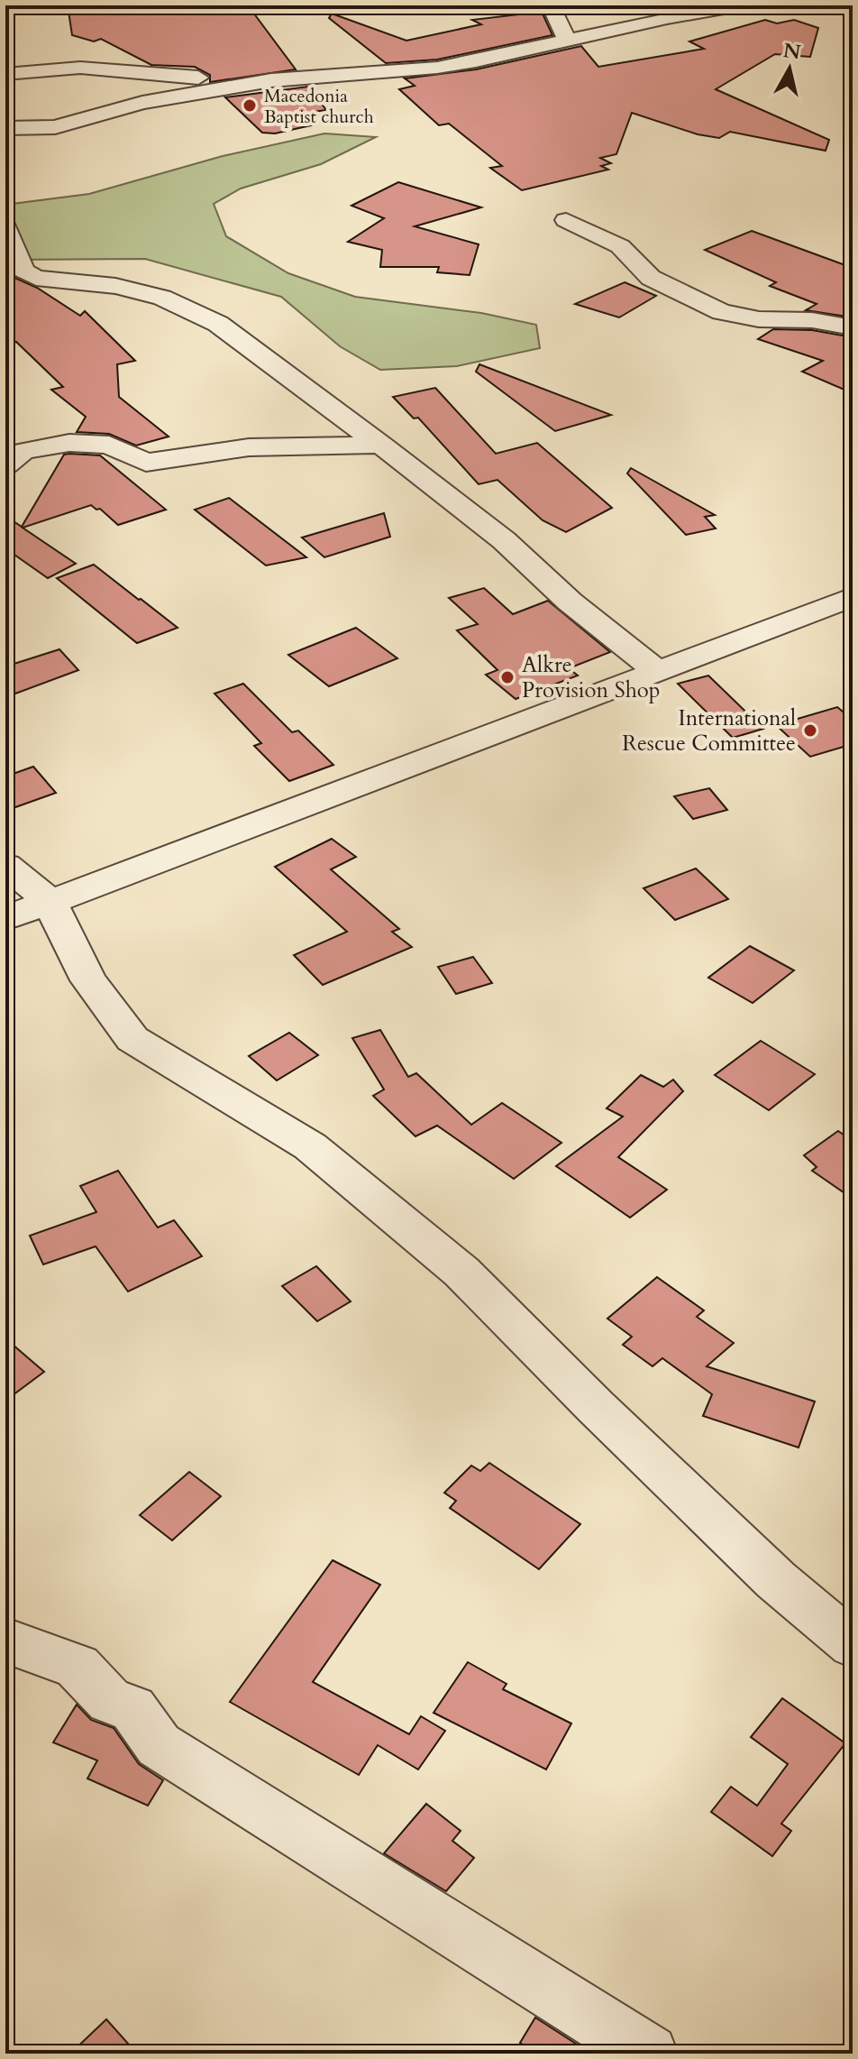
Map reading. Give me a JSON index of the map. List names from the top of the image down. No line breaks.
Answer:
{"places":["Macedonia Baptist church","Alkre Provision Shop","International Rescue Committee"],"north":"top"}
